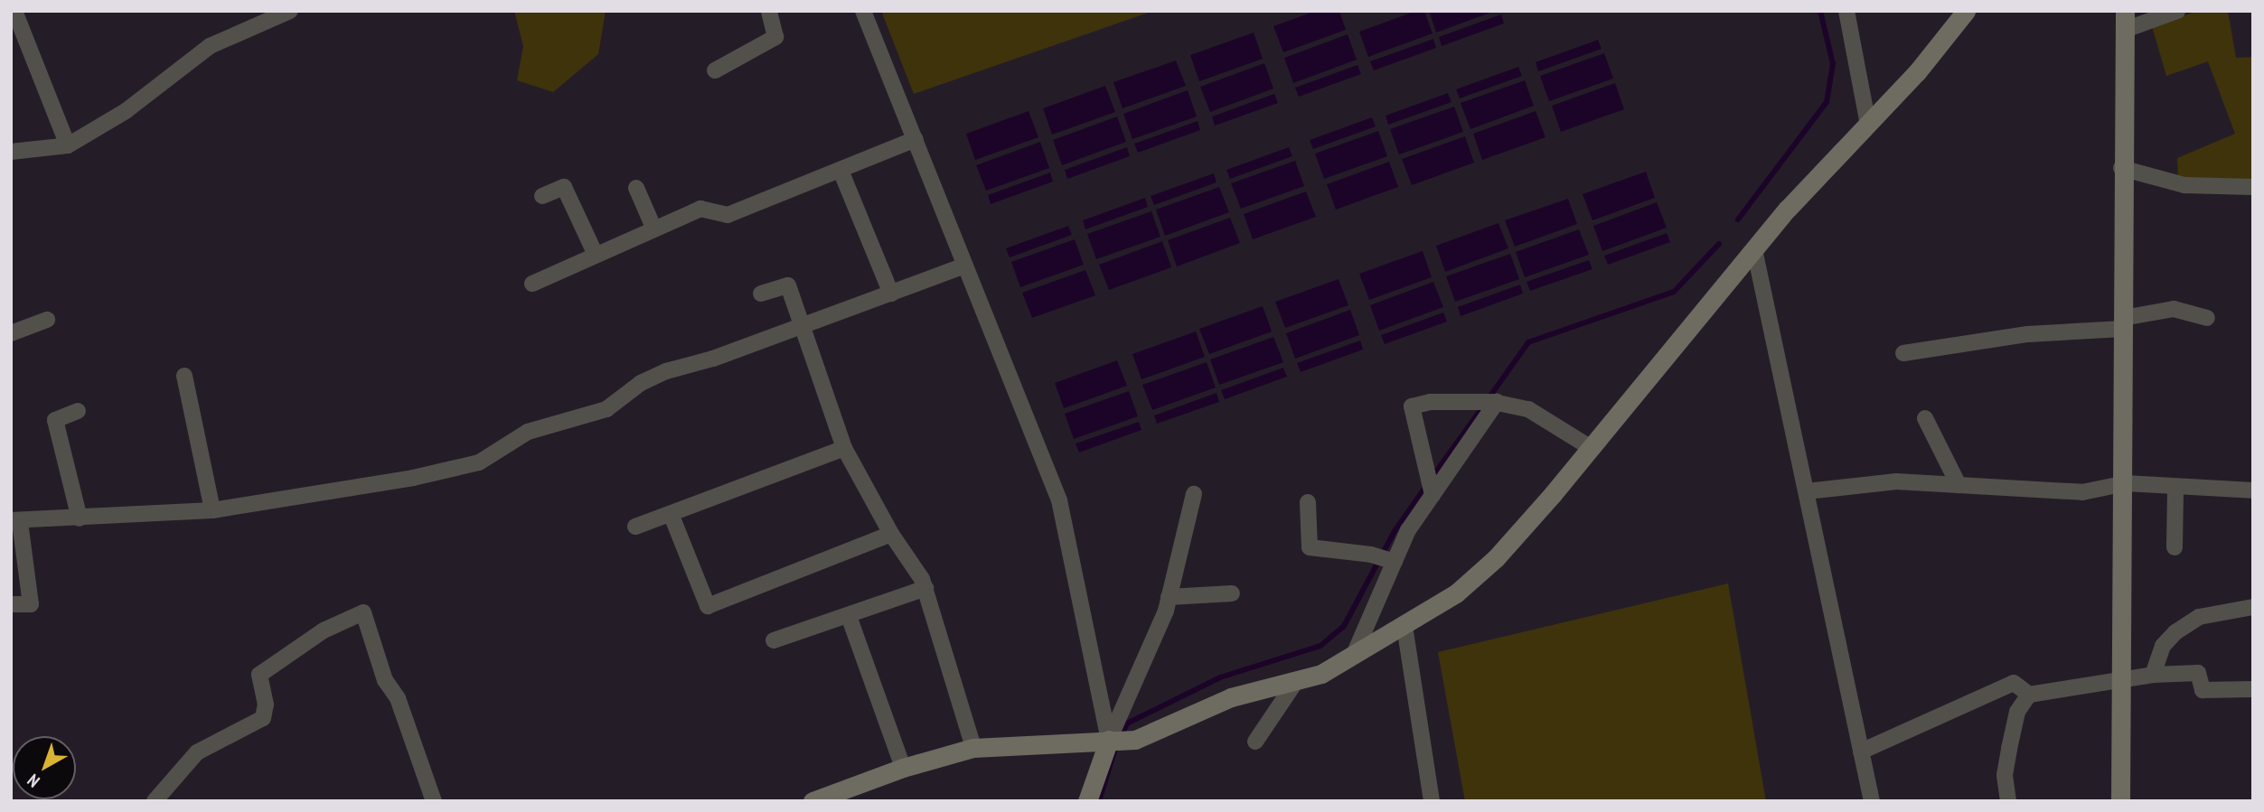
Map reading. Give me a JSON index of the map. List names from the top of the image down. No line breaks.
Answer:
{"north":"bottom left"}
